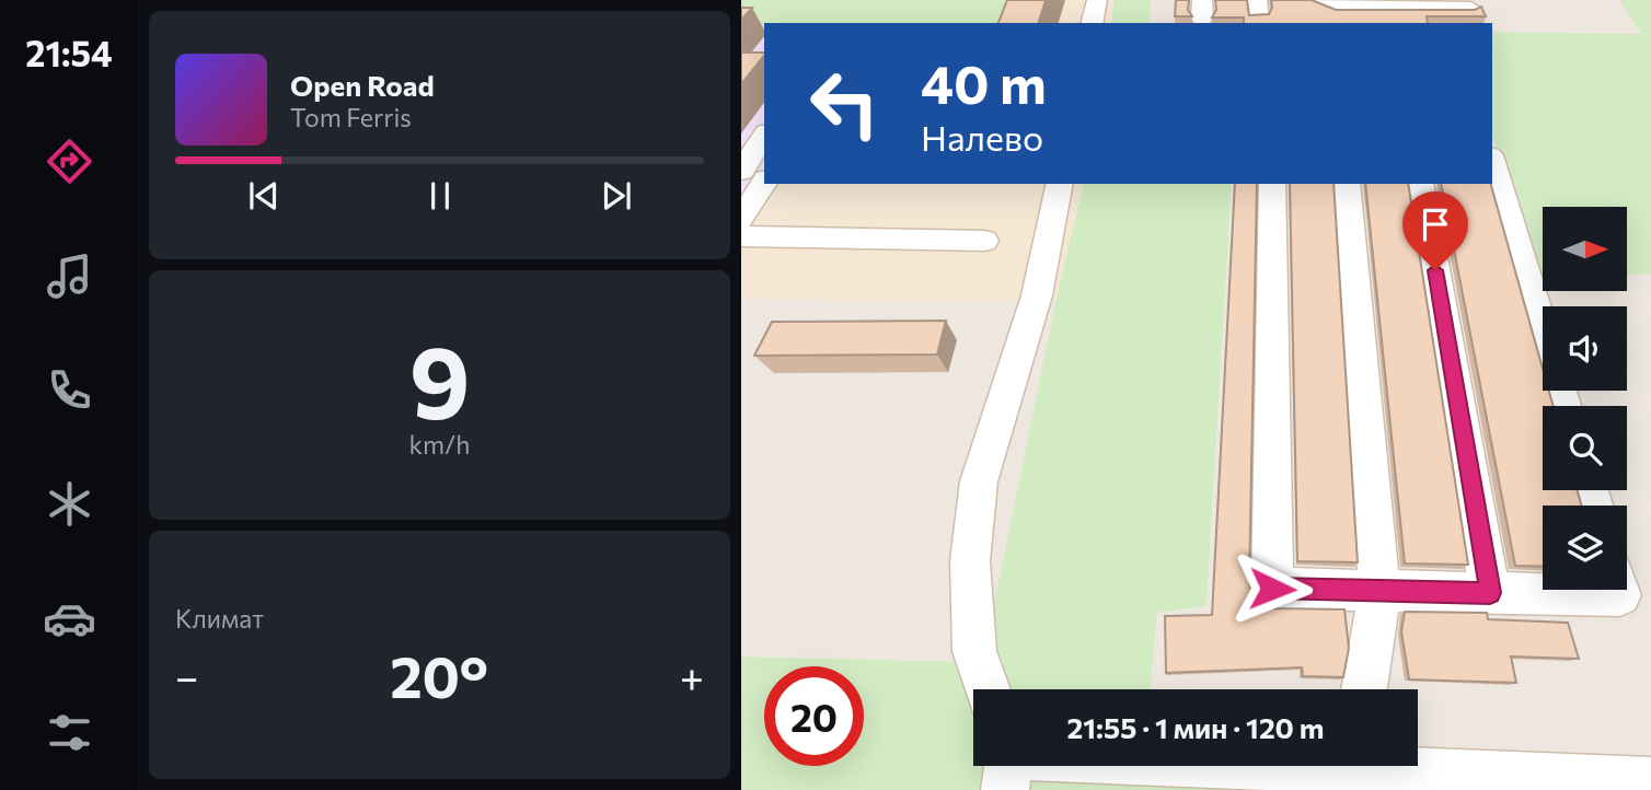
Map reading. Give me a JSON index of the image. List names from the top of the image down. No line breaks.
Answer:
{"north":"right","page":{"tabs":"21:54","turn":["40 m","Налево"],"song":["Open Road","Tom Ferris"],"tile":[["9","km/h"],"Климат"],"heat":["−","20°","+"],"limit":"20","trip":"21:55 · 1 мин · 120 m"}}
